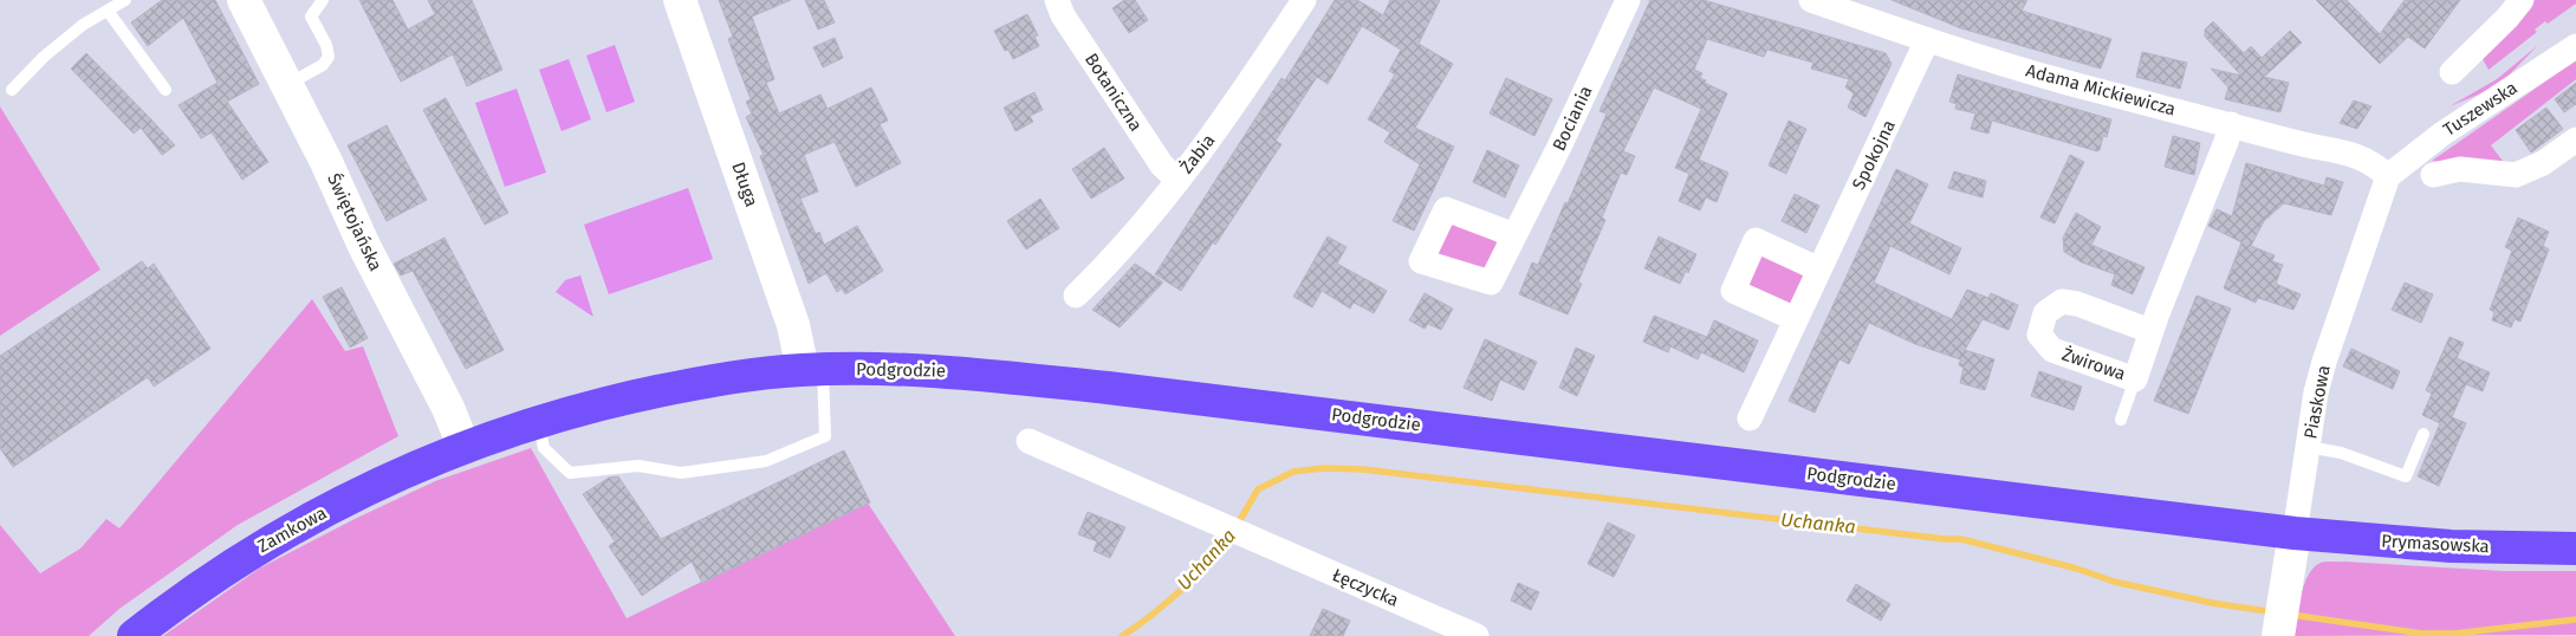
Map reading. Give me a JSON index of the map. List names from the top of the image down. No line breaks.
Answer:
{"streets":{"main road":["Podgrodzie","Zamkowa","Prymasowska"],"street":["Adama Mickiewicza","Botaniczna","Tuszewska","Bociania","Żabia","Spokojna","Długa","Świętojańska","Żwirowa","Piaskowa","Łęczycka"]},"crossings":[["Adama Mickiewicza","Tuszewska"],["Adama Mickiewicza","Spokojna"],["Adama Mickiewicza","Żwirowa"],["Adama Mickiewicza","Piaskowa"],["Botaniczna","Żabia"],["Tuszewska","Piaskowa"],["Długa","Podgrodzie"],["Świętojańska","Podgrodzie"],["Świętojańska","Zamkowa"],["Podgrodzie","Piaskowa"],["Podgrodzie","Zamkowa"],["Podgrodzie","Prymasowska"],["Piaskowa","Prymasowska"]],"water":["Uchanka"]}
